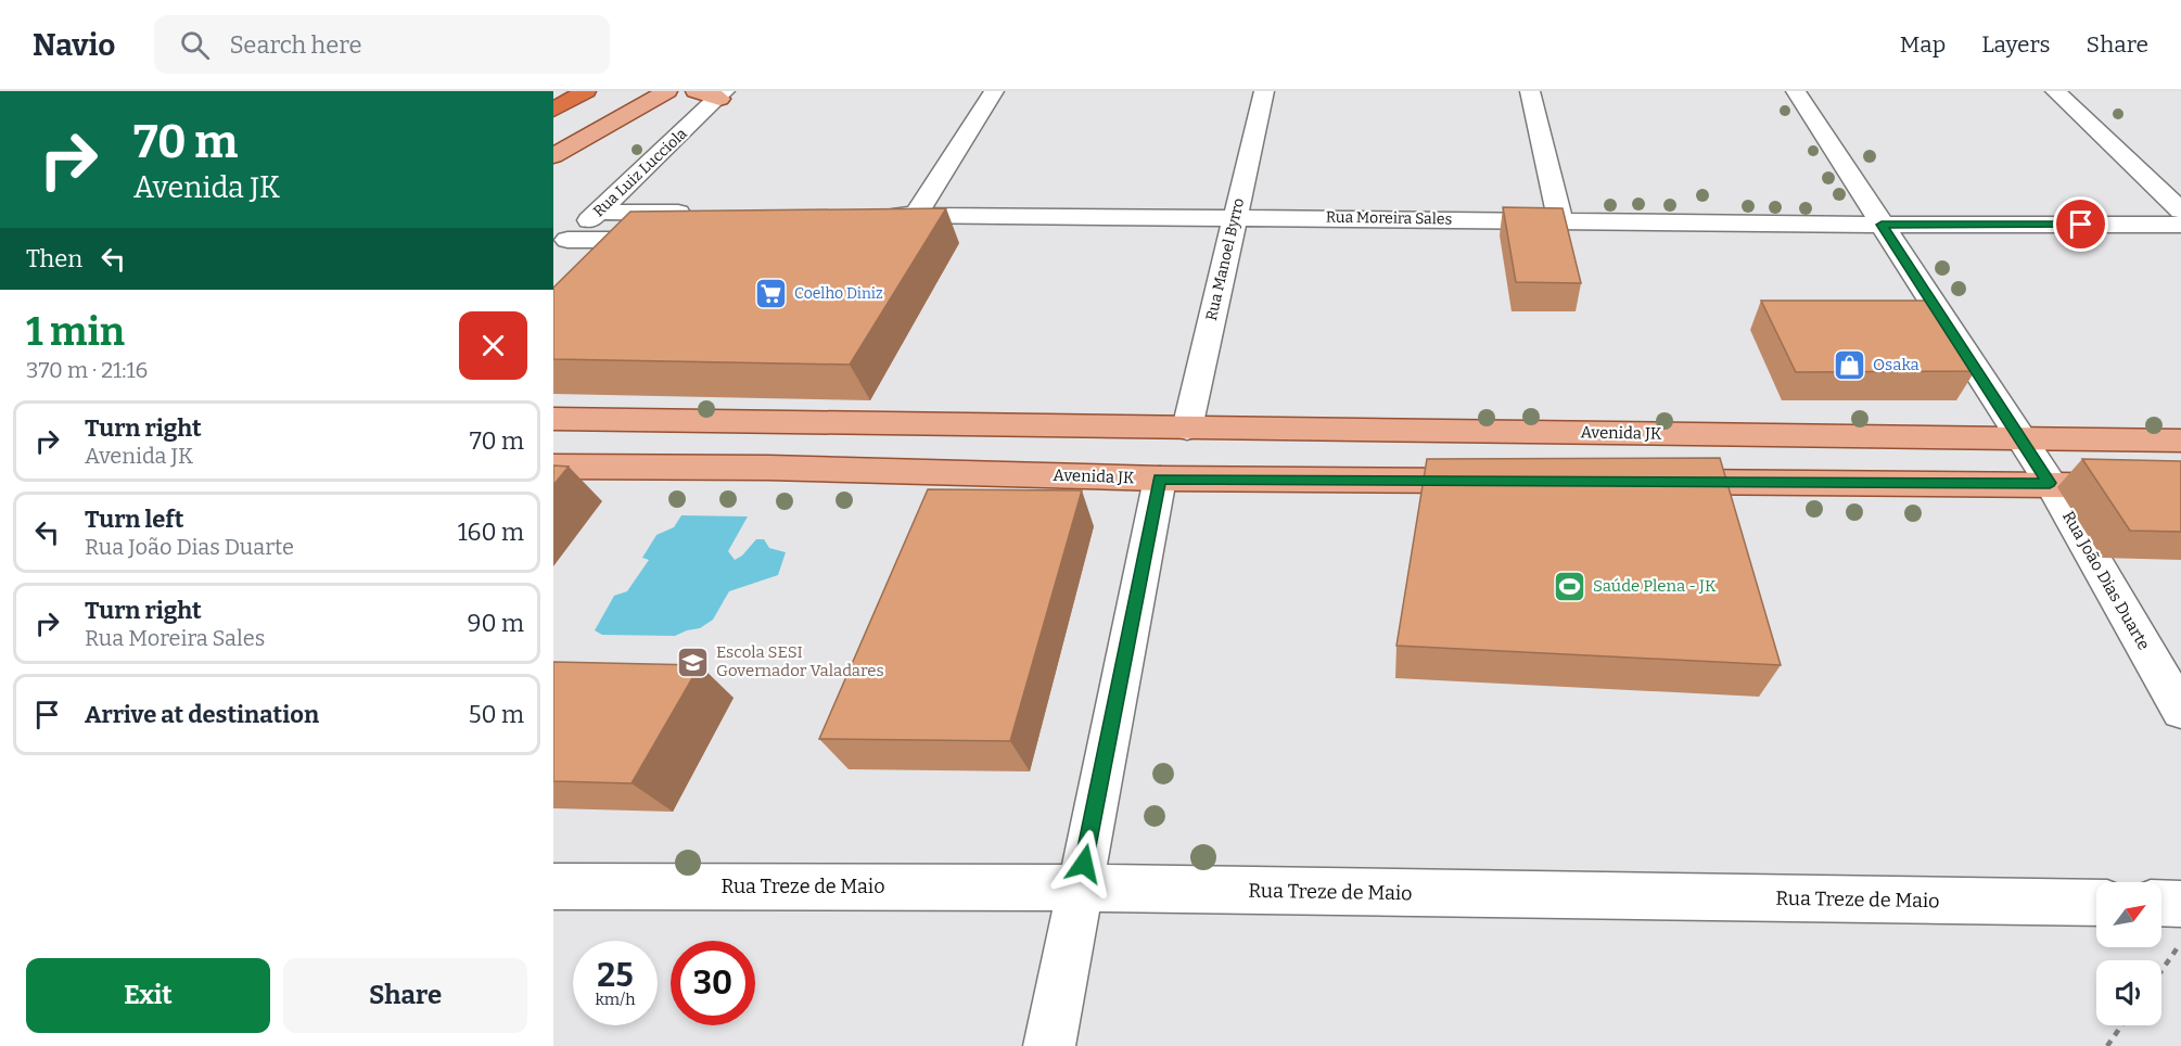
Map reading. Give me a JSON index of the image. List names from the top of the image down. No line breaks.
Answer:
{"streets":{"main road":["Avenida JK"],"street":["Rua Luiz Lucciola","Rua Moreira Sales","Rua Manoel Byrro","Rua João Dias Duarte","Rua Treze de Maio"]},"crossings":[["Rua Moreira Sales","Rua Manoel Byrro"],["Rua Moreira Sales","Rua João Dias Duarte"],["Rua Manoel Byrro","Avenida JK"],["Avenida JK","Rua João Dias Duarte"]],"places":{"supermarket":["Coelho Diniz"],"shop":["Osaka"],"sports":["Saúde Plena - JK"],"school or university":["Escola SESI Governador Valadares"]},"north":"top right","page":{"header":"Navio","search":"Search here","nav":["Map","Layers","Share"],"turn":["70 m","Avenida JK"],"then":"Then","heading":["1 min","370 m · 21:16"],"list":[{"name":"Turn right","note":"Avenida JK","value":"70 m"},{"name":"Turn left","note":"Rua João Dias Duarte","value":"160 m"},{"name":"Turn right","note":"Rua Moreira Sales","value":"90 m"},{"name":"Arrive at destination","value":"50 m"}],"speed":"25 km/h","limit":"30","buttons":["Exit","Share"]}}
